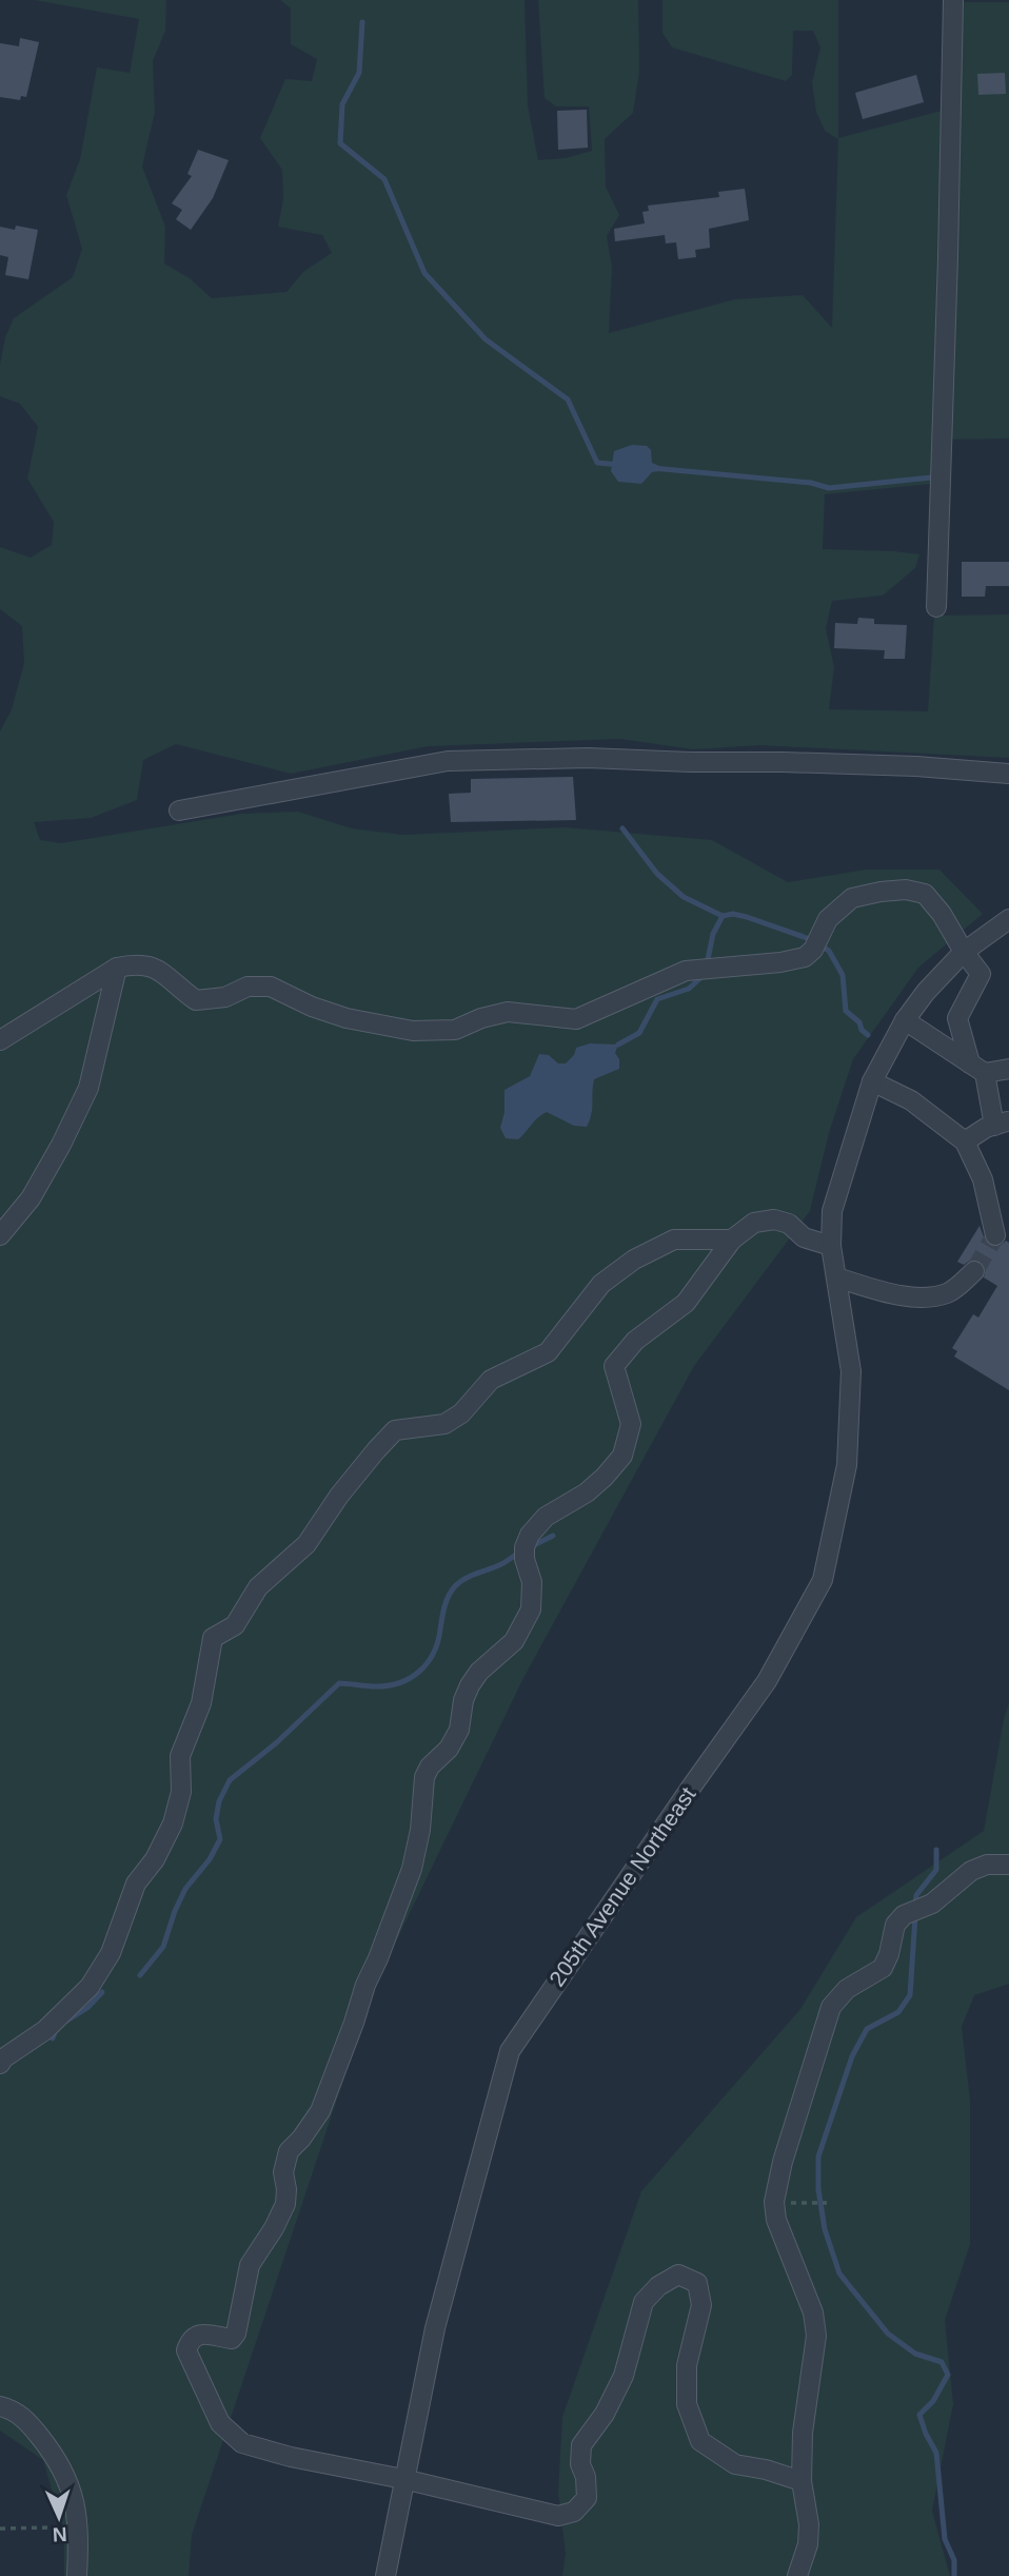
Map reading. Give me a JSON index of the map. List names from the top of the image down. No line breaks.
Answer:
{"streets":{"street":["205th Avenue Northeast"]},"north":"bottom"}
